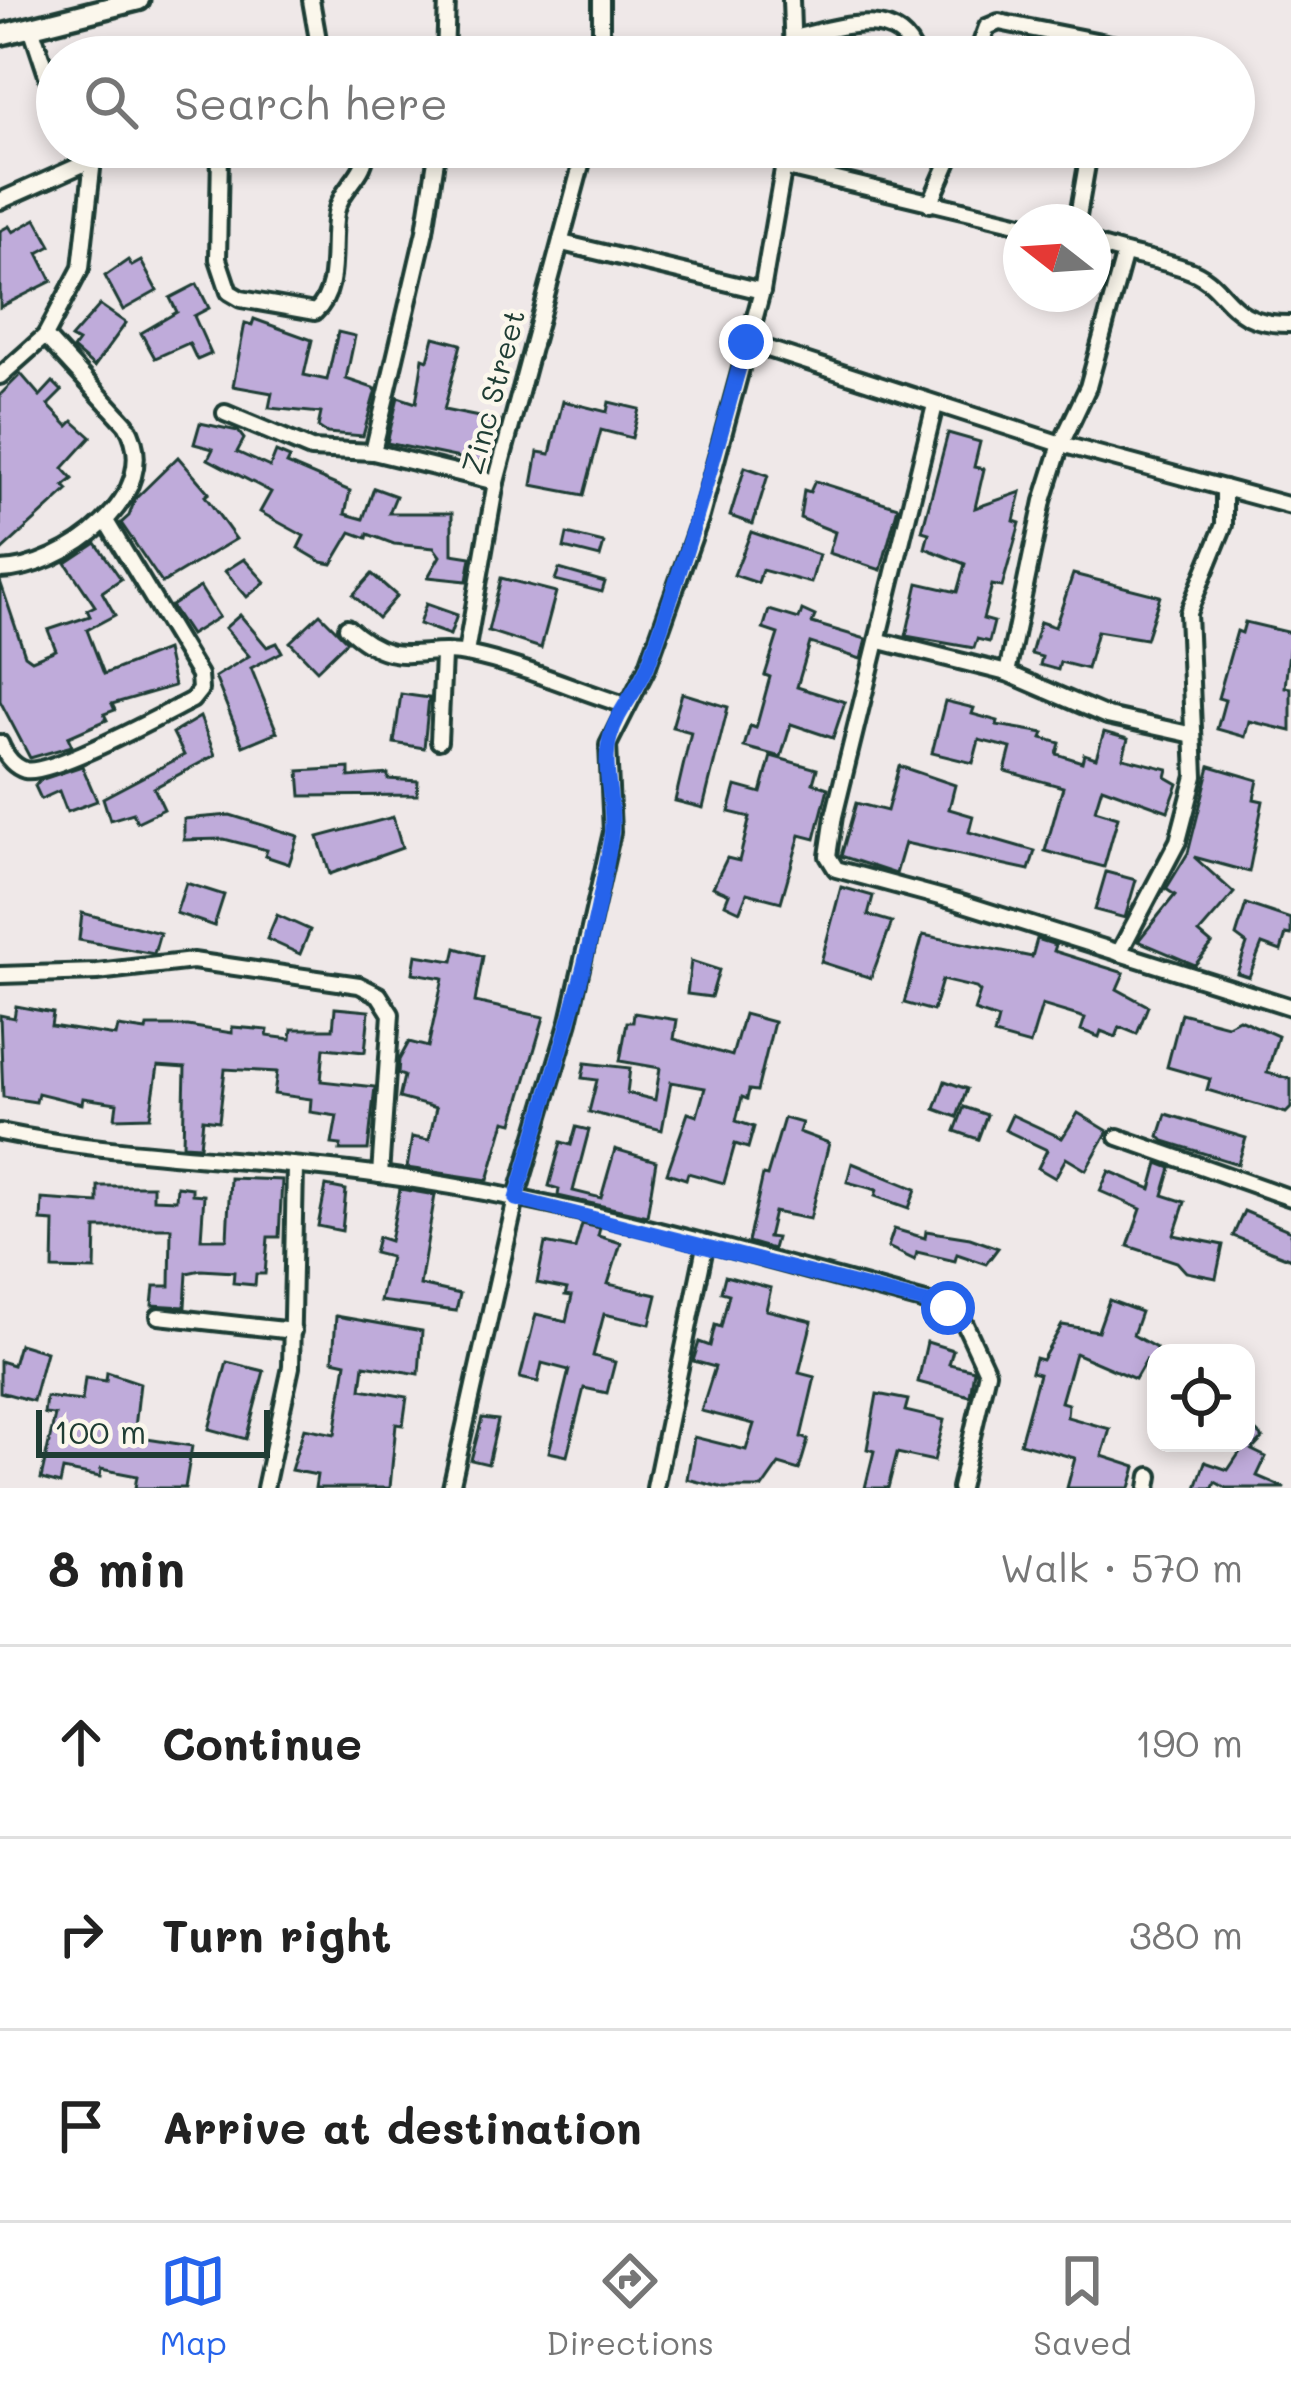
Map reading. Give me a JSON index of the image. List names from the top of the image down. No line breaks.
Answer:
{"streets":{"street":["Zinc Street"]},"scale_bar":"100 m","north":"left","page":{"search":"Search here","scale":"100 m","heading":["8 min","Walk · 570 m"],"list":[["Continue","190 m"],["Turn right","380 m"],"Arrive at destination"],"nav":["Map","Directions","Saved"]}}
